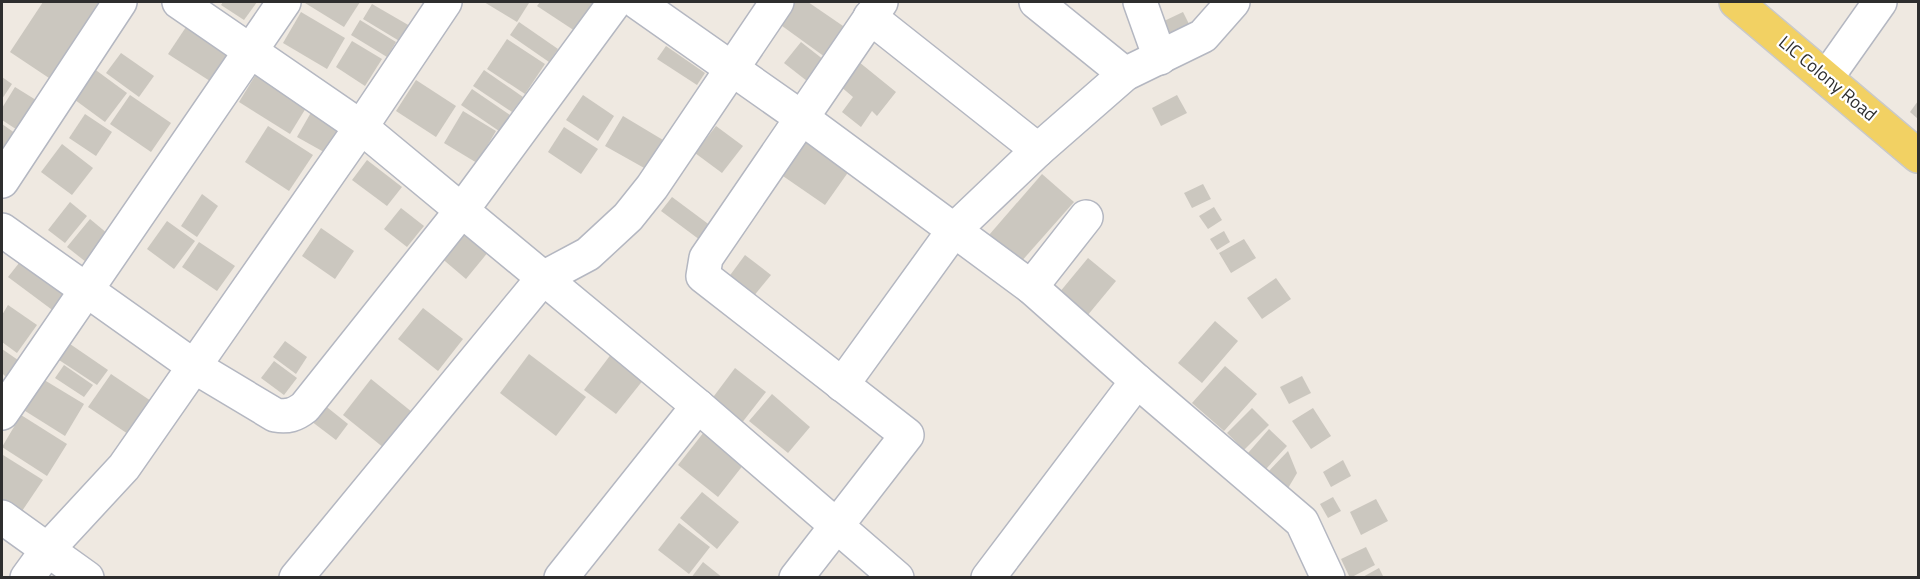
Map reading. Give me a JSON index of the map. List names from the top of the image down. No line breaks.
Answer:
{"streets":{"main road":["LIC Colony Road"]}}
